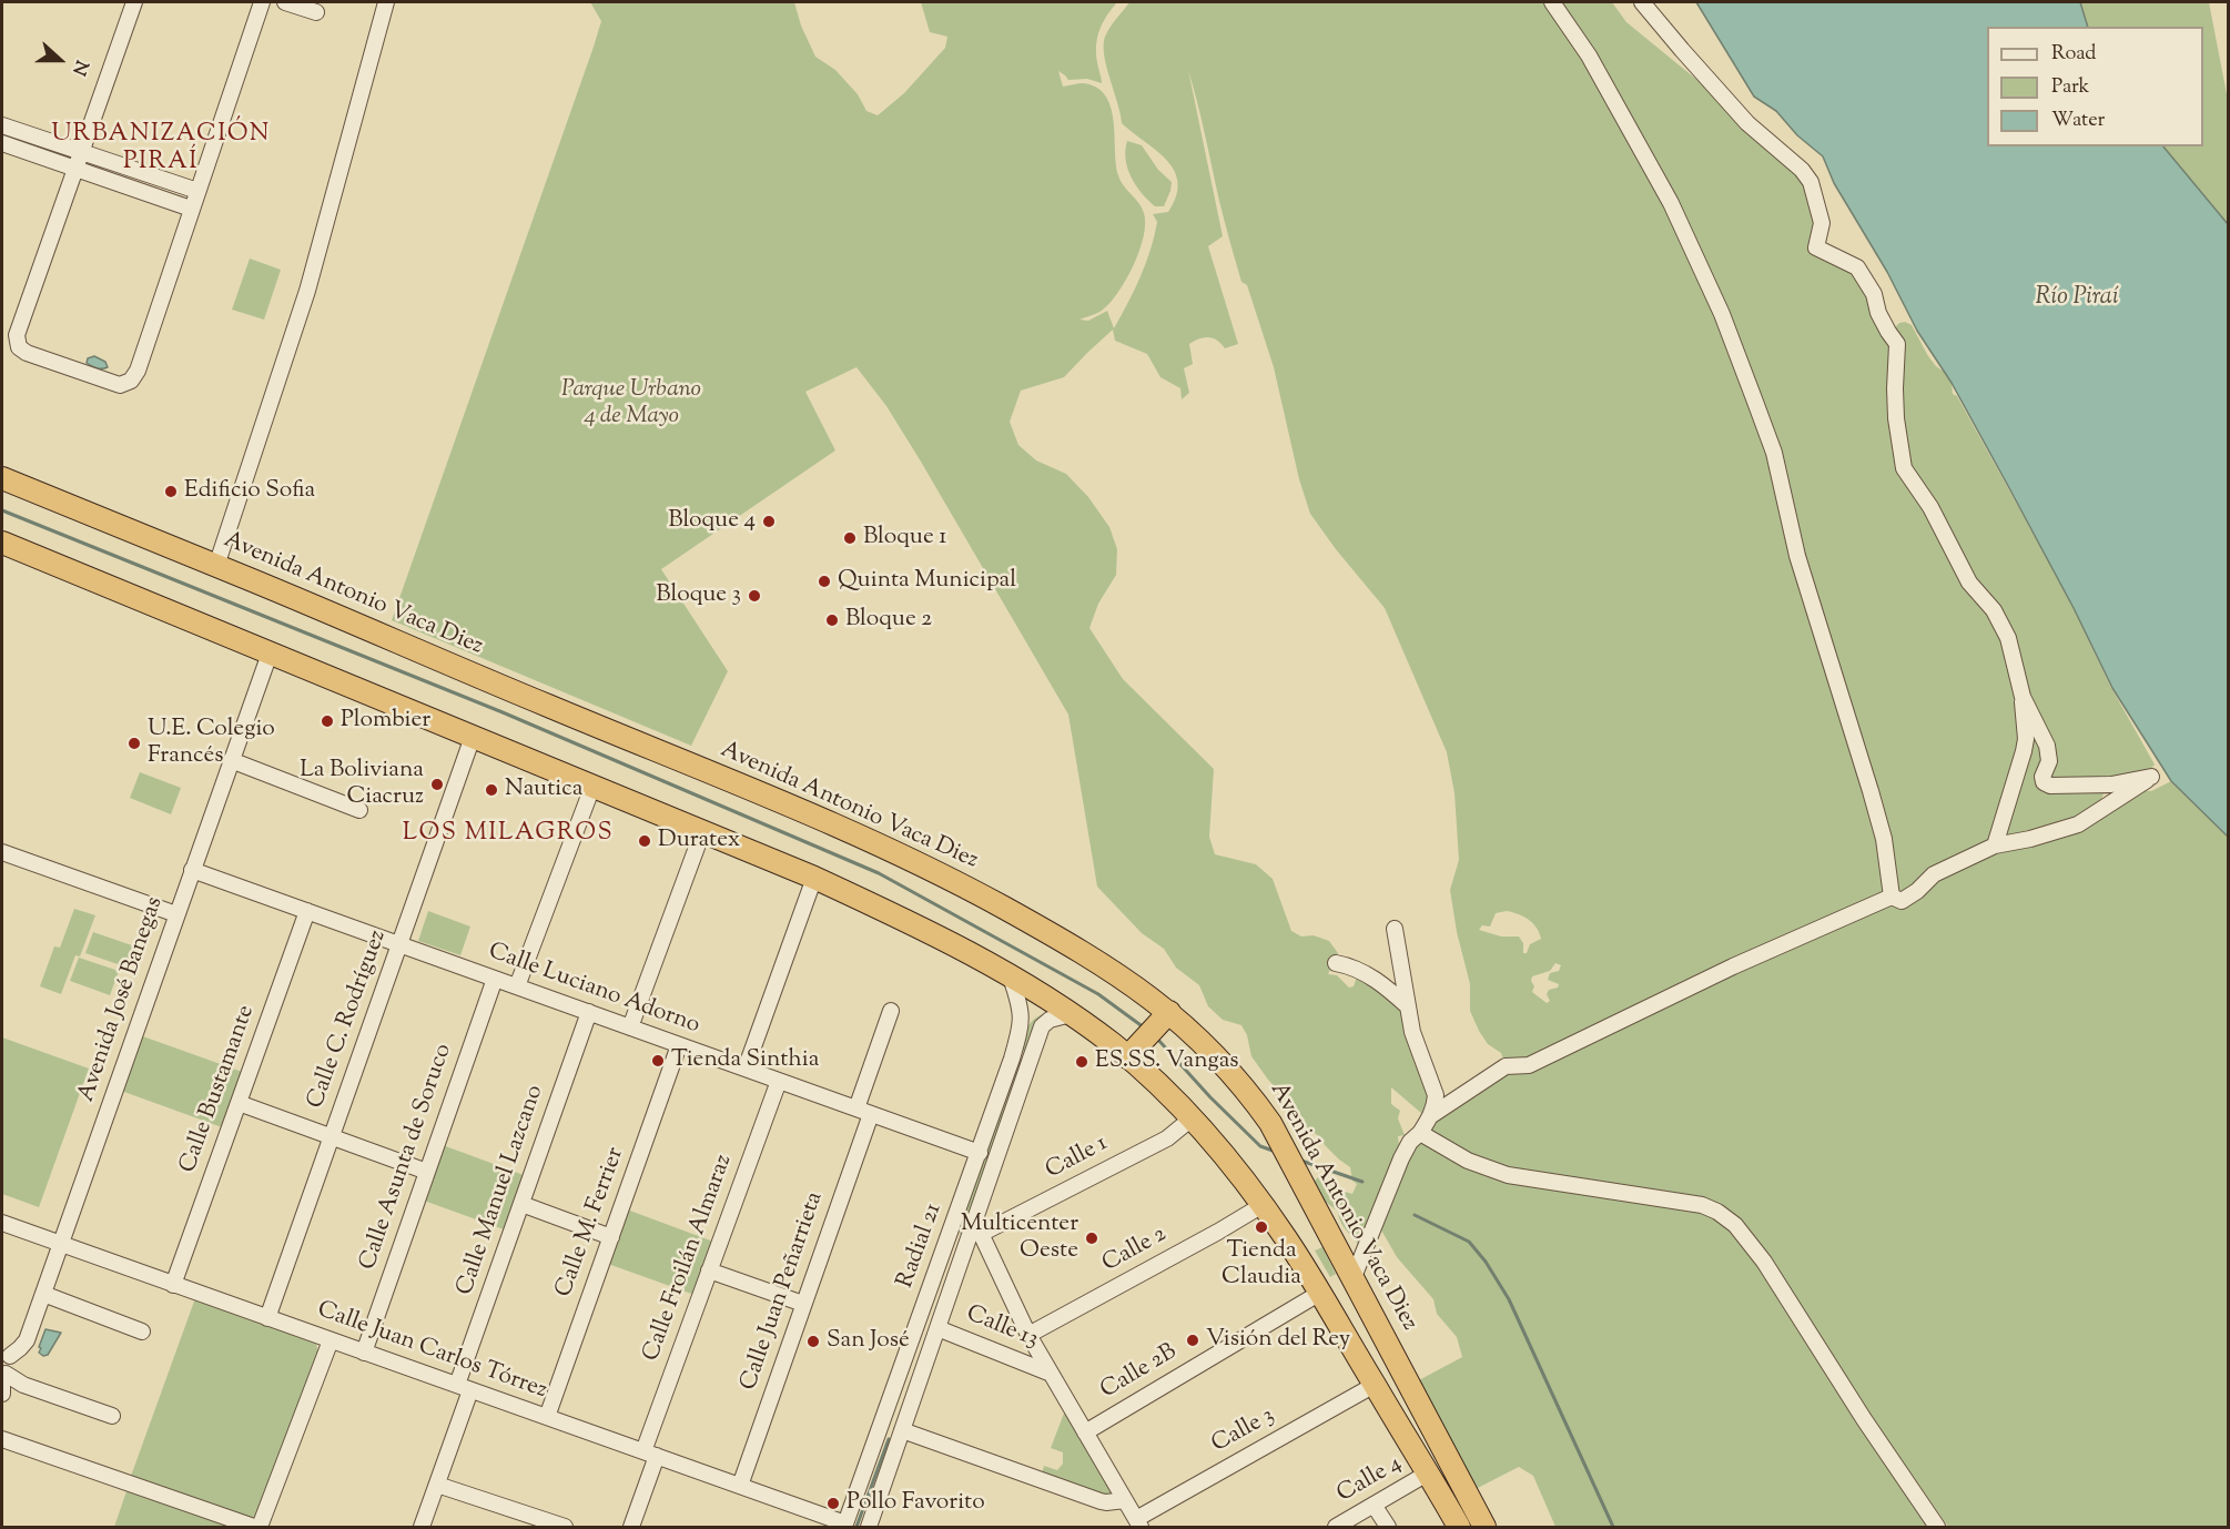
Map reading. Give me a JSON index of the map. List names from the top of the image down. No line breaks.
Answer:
{"streets":{"highway":["Avenida Antonio Vaca Diez"],"street":["Calle Luciano Adorno","Avenida José Banegas","Calle C. Rodríguez","Calle Bustamante","Calle Asunta de Soruco","Calle 1","Calle Manuel Lazcano","Calle M. Ferrier","Radial 21","Calle 2","Calle Froilán Almaraz","Calle Juan Peñarrieta","Calle 13","Calle Juan Carlos Tórrez","Calle 2B","Calle 3","Calle 4"]},"crossings":[["Calle Luciano Adorno","Avenida José Banegas"],["Calle Luciano Adorno","Calle C. Rodríguez"],["Calle Luciano Adorno","Calle Bustamante"],["Calle Luciano Adorno","Calle Asunta de Soruco"],["Calle Luciano Adorno","Calle Manuel Lazcano"],["Calle Luciano Adorno","Calle M. Ferrier"],["Calle Luciano Adorno","Radial 21"],["Calle Luciano Adorno","Calle Froilán Almaraz"],["Calle Luciano Adorno","Calle Juan Peñarrieta"],["Avenida José Banegas","Calle Juan Carlos Tórrez"],["Calle C. Rodríguez","Calle Juan Carlos Tórrez"],["Calle Bustamante","Calle Juan Carlos Tórrez"],["Calle Asunta de Soruco","Calle Juan Carlos Tórrez"],["Calle 1","Radial 21"],["Calle Manuel Lazcano","Calle Juan Carlos Tórrez"],["Calle M. Ferrier","Calle Juan Carlos Tórrez"],["Radial 21","Calle 13"],["Radial 21","Calle Juan Carlos Tórrez"],["Calle Froilán Almaraz","Calle Juan Carlos Tórrez"],["Calle Juan Peñarrieta","Calle Juan Carlos Tórrez"]],"districts":["URBANIZACIÓN PIRAÍ","LOS MILAGROS"],"water":["Río Piraí"],"parks":["Parque Urbano 4 de Mayo"],"places":["Edificio Sofia","Bloque 4","Bloque 1","Quinta Municipal","Bloque 3","Bloque 2","Plombier","U.E. Colegio Francés","La Boliviana Ciacruz","Nautica","Duratex","Tienda Sinthia","ES.SS. Vangas","Tienda Claudia","Multicenter Oeste","Visión del Rey","San José","Pollo Favorito"],"legend":["Road","Park","Water"],"north":"right"}
